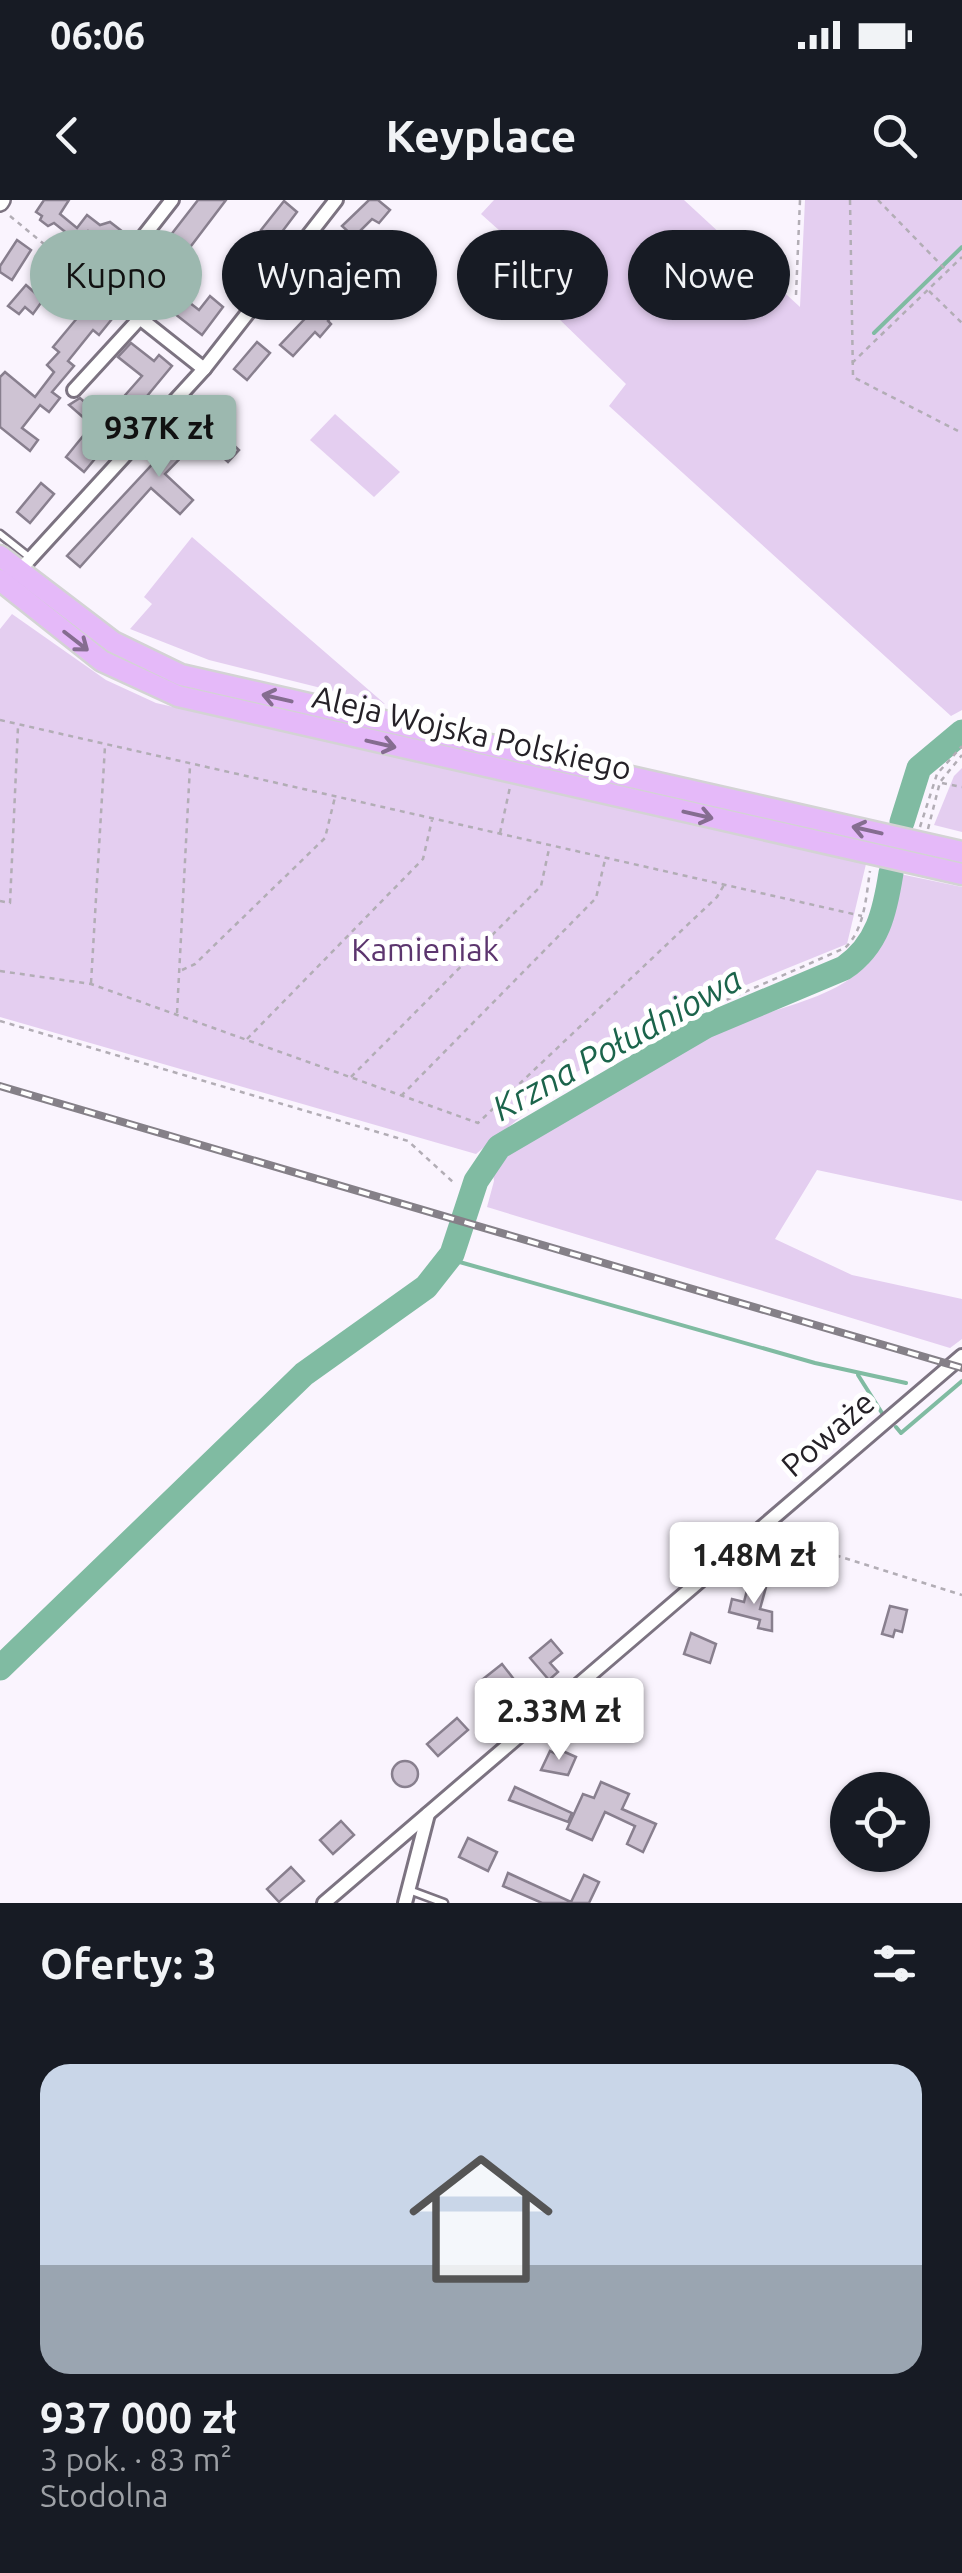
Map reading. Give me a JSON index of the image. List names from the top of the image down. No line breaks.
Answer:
{"streets":{"main road":["Aleja Wojska Polskiego"],"street":["Poważe"]},"water":["Krzna Południowa"],"parks":["Kamieniak"],"page":{"status":"06:06","header":"Keyplace","chip":["Kupno","Wynajem","Filtry","Nowe"],"price":["937K zł","1.48M zł","2.33M zł"],"heading":"Oferty: 3","list":[{"name":"937 000 zł","note":"3 pok. · 83 m² · Stodolna"}]}}
